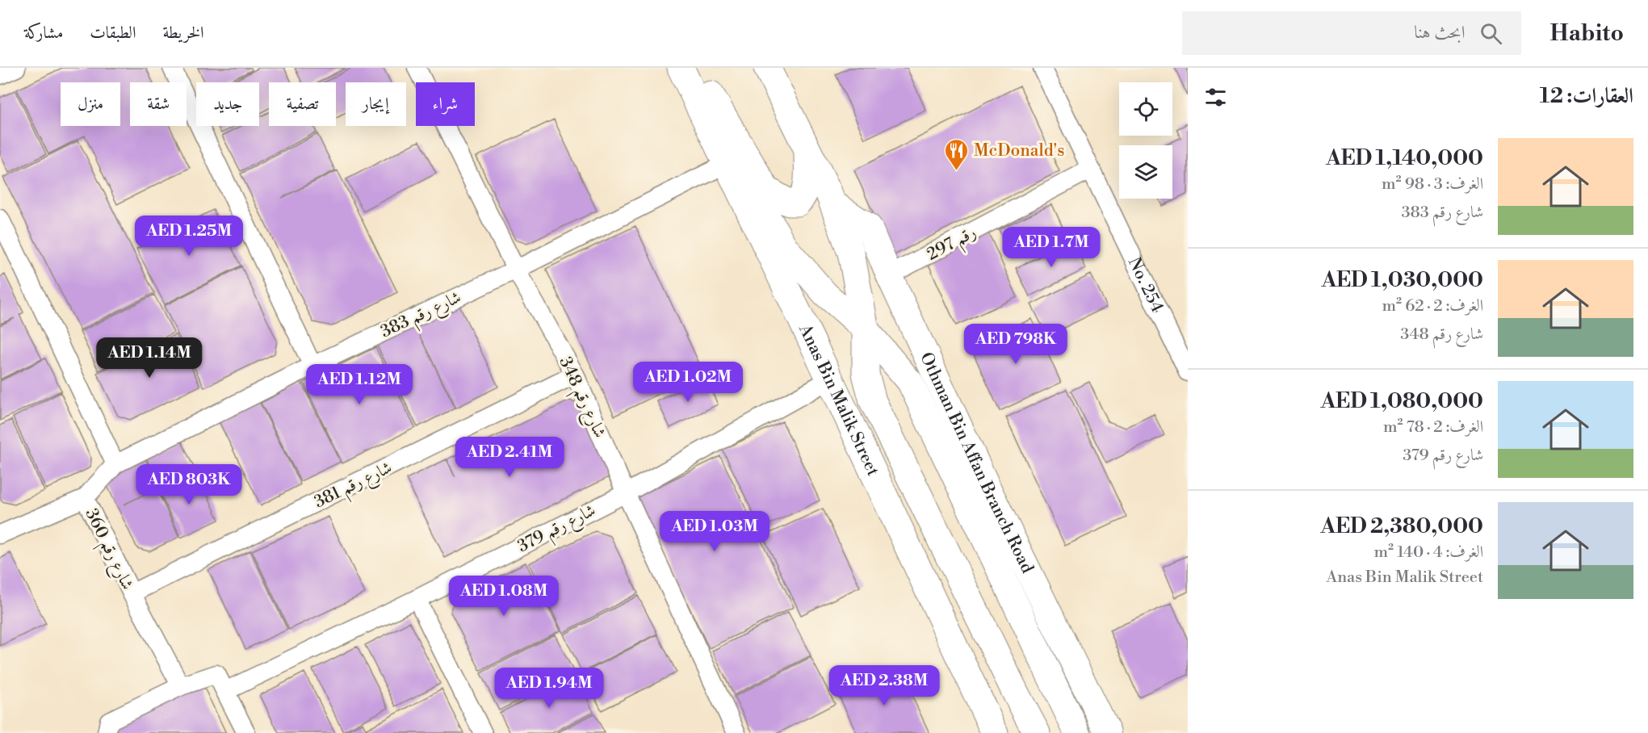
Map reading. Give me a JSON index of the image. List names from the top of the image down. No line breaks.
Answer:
{"streets":{"main road":["Anas Bin Malik Street","Othman Bin Affan Branch Road"],"street":["رقم 297","No. 254","شارع رقم 383","شارع رقم 348","شارع رقم 381","شارع رقم 379","شارع رقم 360"]},"crossings":[["رقم 297","No. 254"],["رقم 297","Othman Bin Affan Branch Road"],["شارع رقم 383","شارع رقم 348"],["شارع رقم 383","Anas Bin Malik Street"],["شارع رقم 383","شارع رقم 360"],["شارع رقم 348","شارع رقم 381"],["شارع رقم 348","شارع رقم 379"],["Anas Bin Malik Street","Othman Bin Affan Branch Road"],["Anas Bin Malik Street","شارع رقم 379"],["شارع رقم 381","شارع رقم 360"]],"places":{"restaurant":["McDonald's"]},"page":{"header":"Habito","search":"ابحث هنا","nav":["الخريطة","الطبقات","مشاركة"],"heading":"العقارات: 12","chip":["شراء","إيجار","تصفية","جديد","شقة","منزل"],"list":[{"name":"AED 1,140,000","note":"الغرف: 3 · 98 m² · شارع رقم 383"},{"name":"AED 1,030,000","note":"الغرف: 2 · 62 m² · شارع رقم 348"},{"name":"AED 1,080,000","note":"الغرف: 2 · 78 m² · شارع رقم 379"},{"name":"AED 2,380,000","note":"الغرف: 4 · 140 m² · Anas Bin Malik Street"}],"price":["AED 1.25M","AED 1.7M","AED 798K","AED 1.14M","AED 1.02M","AED 1.12M","AED 2.41M","AED 803K","AED 1.03M","AED 1.08M","AED 2.38M","AED 1.94M"]}}
